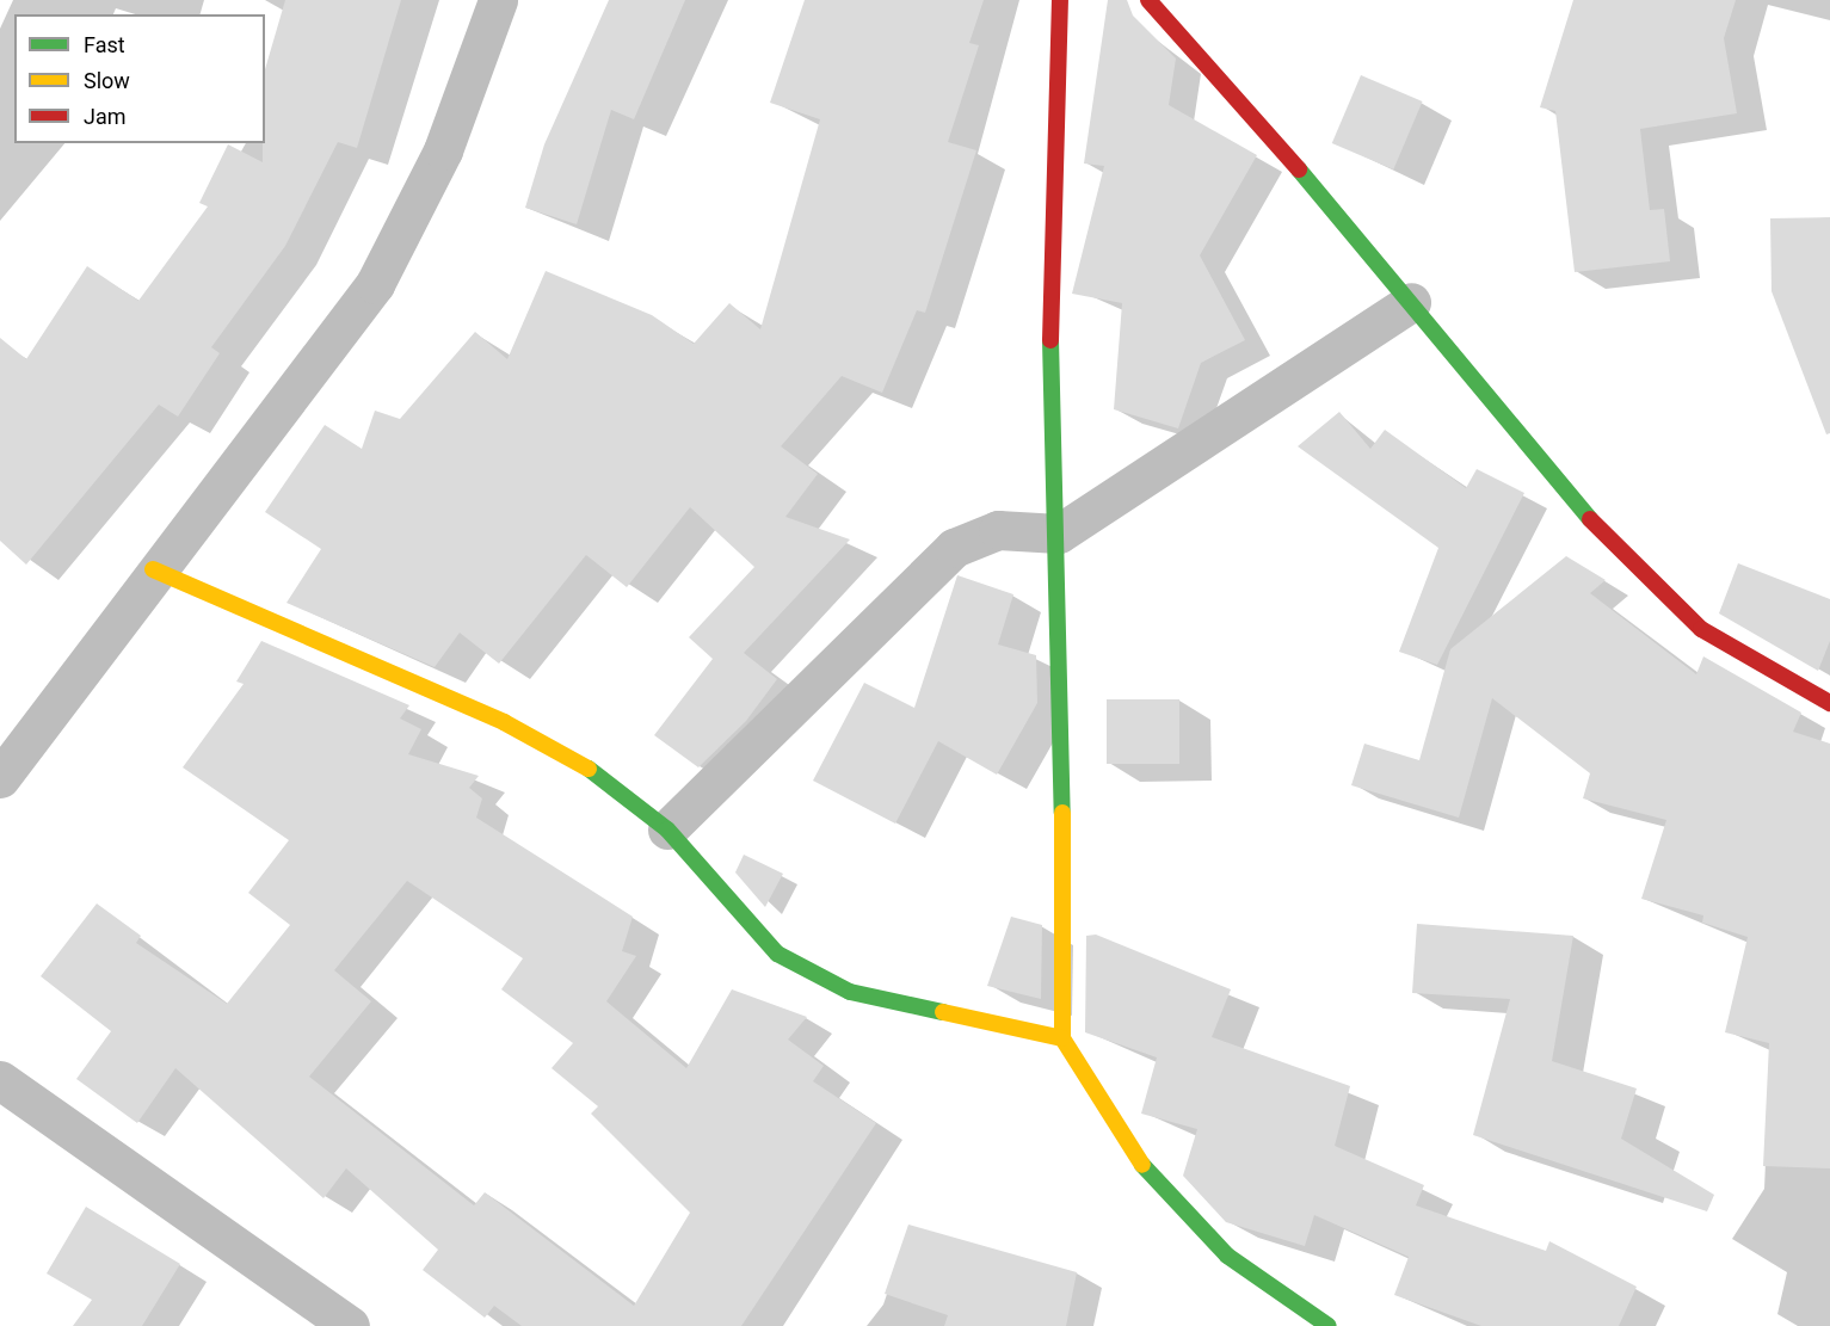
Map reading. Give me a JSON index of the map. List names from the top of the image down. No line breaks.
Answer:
{"legend":["Fast","Slow","Jam"]}
